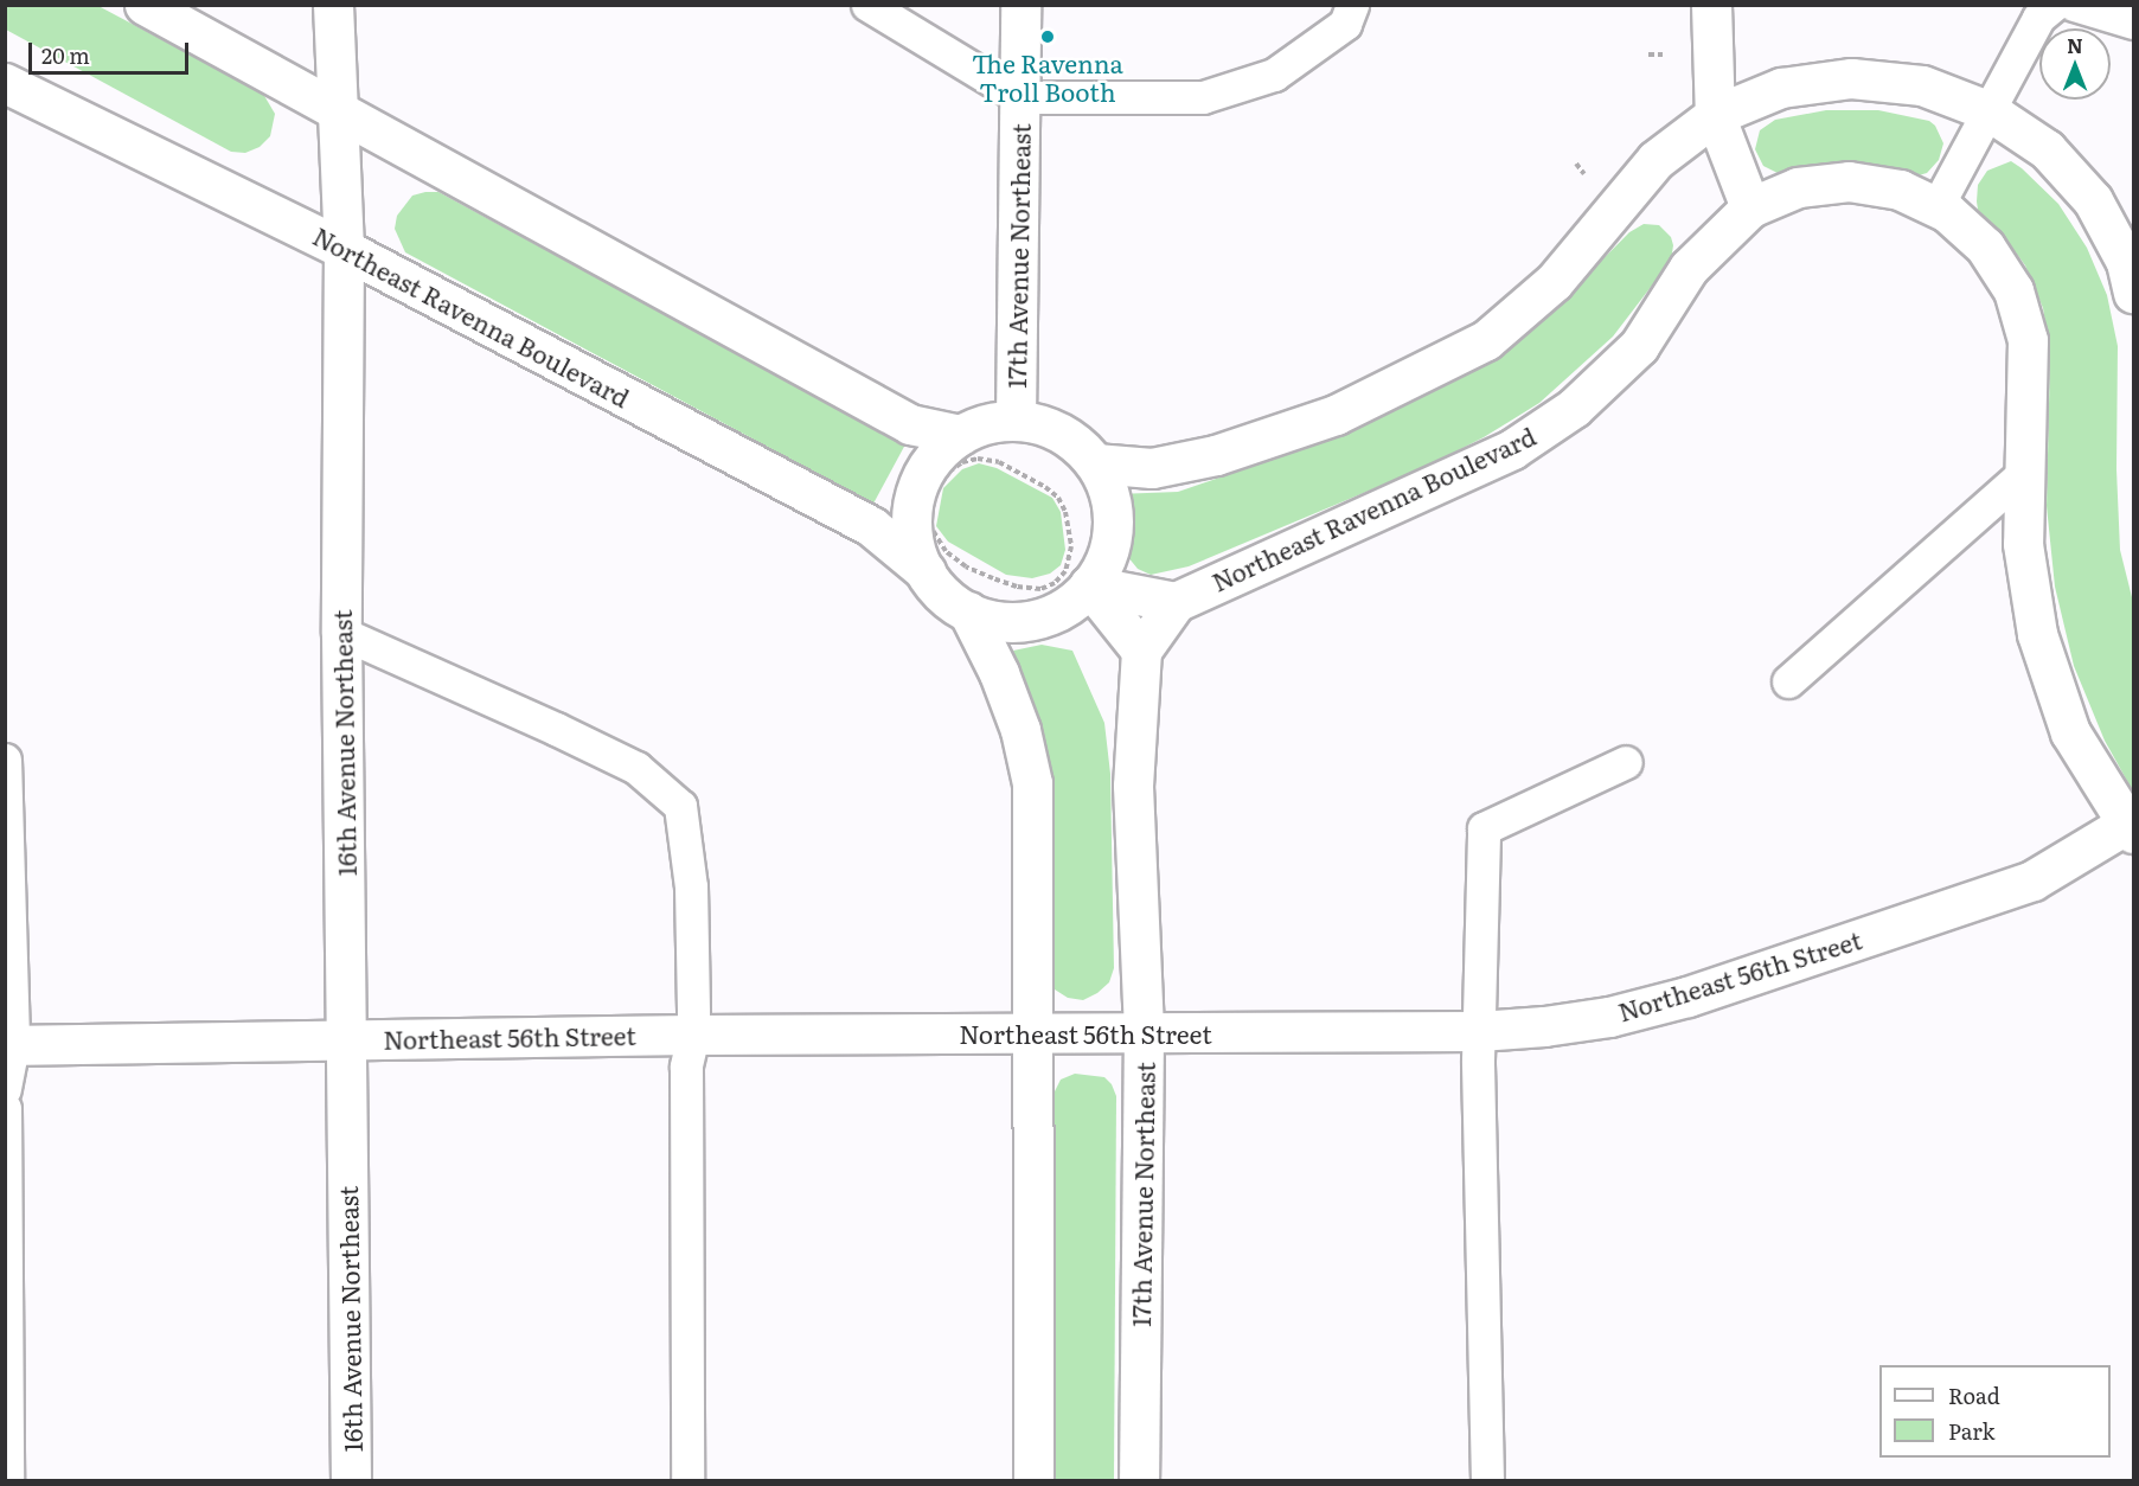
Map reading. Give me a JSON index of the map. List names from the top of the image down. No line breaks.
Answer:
{"streets":{"street":["17th Avenue Northeast","Northeast Ravenna Boulevard","16th Avenue Northeast","Northeast 56th Street"]},"crossings":[["17th Avenue Northeast","Northeast 56th Street"],["Northeast Ravenna Boulevard","16th Avenue Northeast"],["Northeast Ravenna Boulevard","Northeast 56th Street"],["16th Avenue Northeast","Northeast 56th Street"]],"places":["The Ravenna Troll Booth"],"legend":["Road","Park"],"scale_bar":"20 m","north":"top"}
